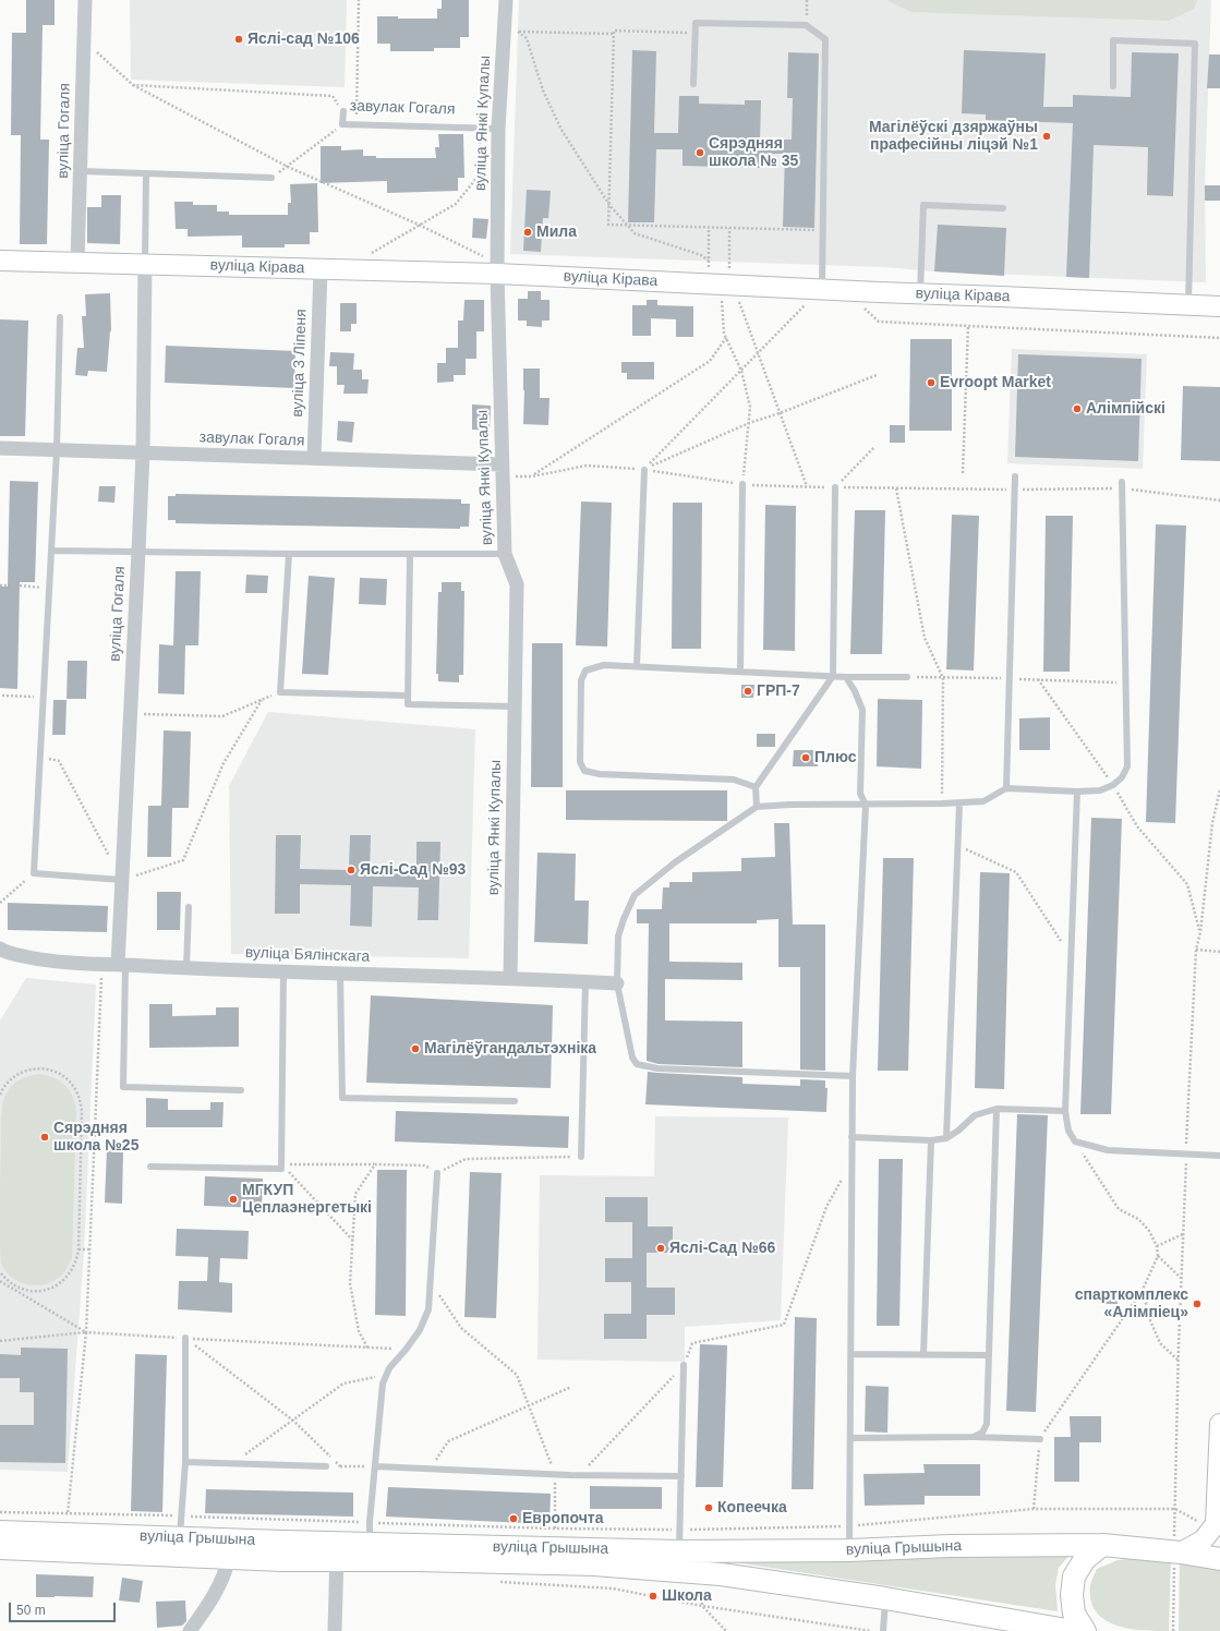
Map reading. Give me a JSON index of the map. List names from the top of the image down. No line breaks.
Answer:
{"streets":{"main road":["вуліца Грышына"],"street":["завулак Гогаля","вуліца Янкі Купалы","вуліца Гогаля","вуліца Кірава","вуліца 3 Ліпеня","вуліца Бялінскага"]},"crossings":[["завулак Гогаля","вуліца Янкі Купалы"],["завулак Гогаля","вуліца Гогаля"],["завулак Гогаля","вуліца 3 Ліпеня"],["вуліца Янкі Купалы","вуліца Кірава"],["вуліца Янкі Купалы","вуліца Бялінскага"],["вуліца Гогаля","вуліца Кірава"],["вуліца Гогаля","вуліца Бялінскага"],["вуліца Кірава","вуліца 3 Ліпеня"]],"places":["Яслі-сад №106","Магілёўскі дзяржаўны прафесійны ліцэй №1","Сярэдняя школа № 35","Мила","Evroopt Market","Алімпійскі","ГРП-7","Плюс","Яслі-Сад №93","Магілёўгандальтэхніка","Сярэдняя школа №25","МГКУП Цеплаэнергетыкі","Яслі-Сад №66","спарткомплекс «Алімпіец»","Копеечка","Европочта","Школа"],"scale_bar":"50 m"}
